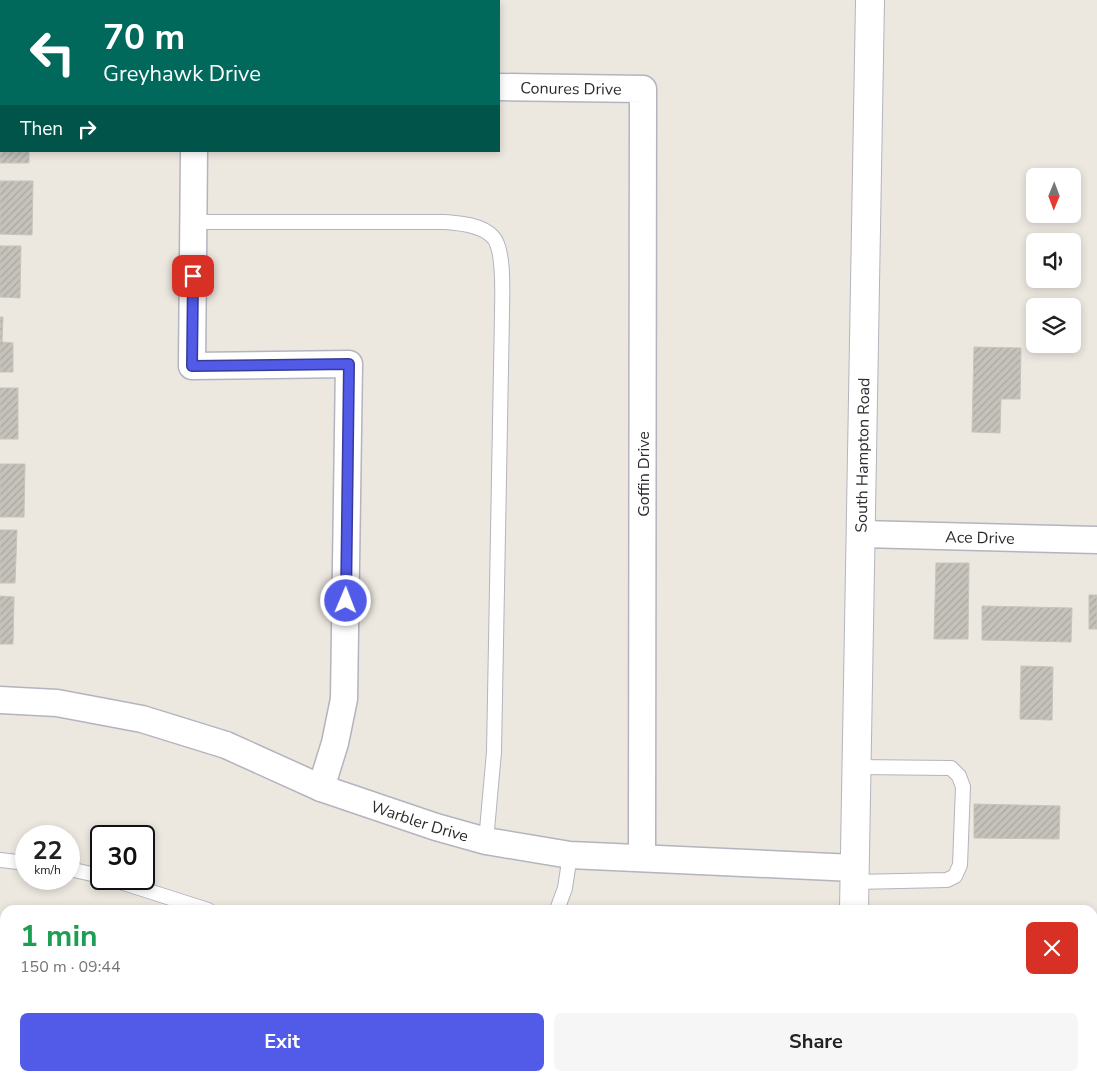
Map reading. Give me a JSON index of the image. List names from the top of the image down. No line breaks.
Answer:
{"streets":{"main road":["South Hampton Road"],"street":["Conures Drive","Goffin Drive","Ace Drive","Warbler Drive"]},"crossings":[["Conures Drive","Goffin Drive"],["South Hampton Road","Ace Drive"],["South Hampton Road","Warbler Drive"],["Goffin Drive","Warbler Drive"]],"north":"bottom","page":{"turn":["70 m","Greyhawk Drive"],"then":"Then","speed":"22 km/h","limit":"30","heading":["1 min","150 m · 09:44"],"buttons":["Exit","Share"]}}
